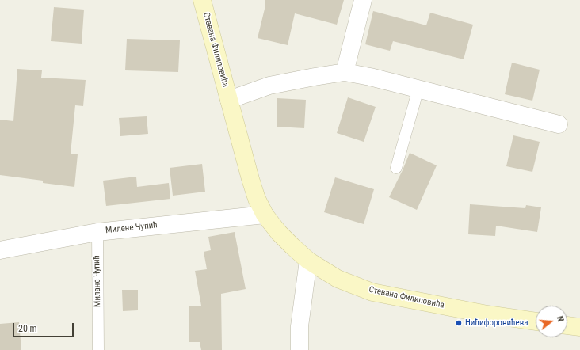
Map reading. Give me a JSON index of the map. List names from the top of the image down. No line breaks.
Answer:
{"streets":{"main road":["Стевана Филиповића"],"street":["Милене Чупић"],"lane":["Милане Чупић"]},"crossings":[["Стевана Филиповића","Милене Чупић"],["Милене Чупић","Милане Чупић"]],"places":["Нићифоровићева"],"scale_bar":"20 m","north":"right"}
